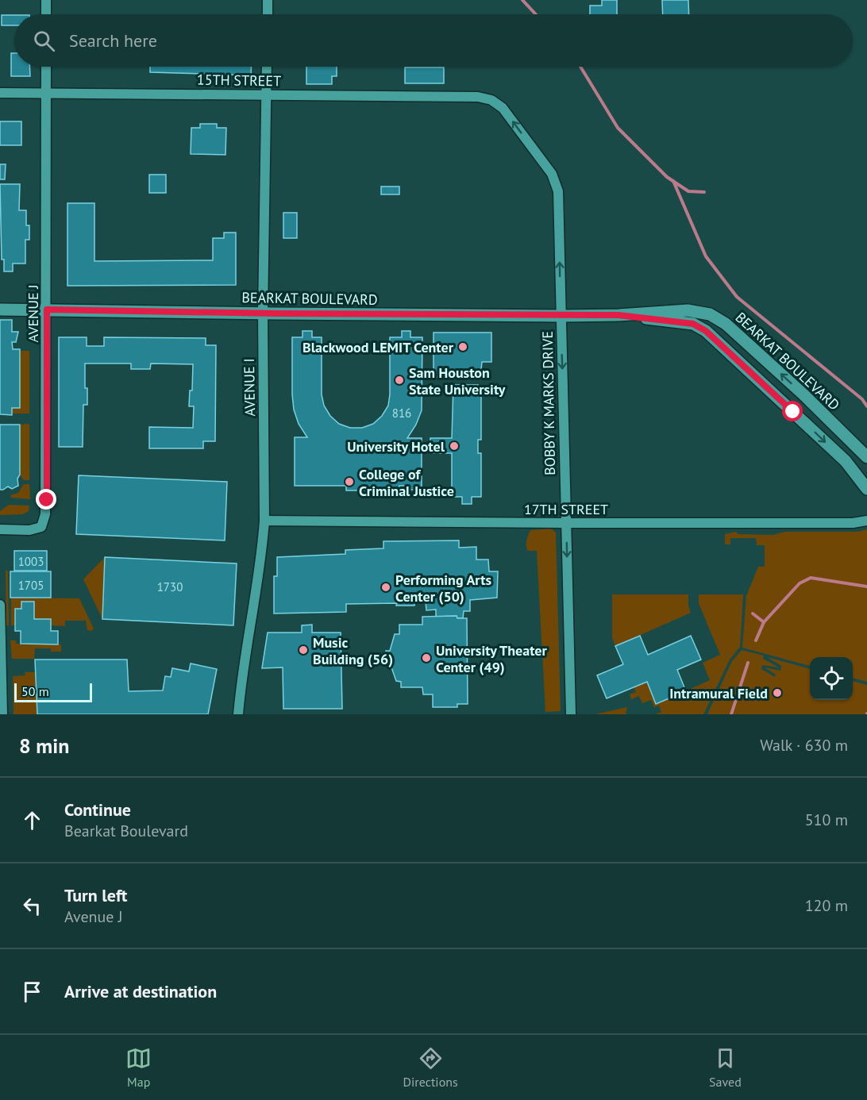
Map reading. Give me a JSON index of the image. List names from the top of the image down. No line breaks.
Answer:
{"streets":{"street":["15TH STREET","BEARKAT BOULEVARD","AVENUE J","AVENUE I","BOBBY K MARKS DRIVE","17TH STREET"]},"crossings":[["15TH STREET","AVENUE J"],["15TH STREET","AVENUE I"],["15TH STREET","BOBBY K MARKS DRIVE"],["BEARKAT BOULEVARD","AVENUE J"],["BEARKAT BOULEVARD","AVENUE I"],["BEARKAT BOULEVARD","BOBBY K MARKS DRIVE"],["AVENUE I","17TH STREET"],["BOBBY K MARKS DRIVE","17TH STREET"]],"places":["Blackwood LEMIT Center","Sam Houston State University","University Hotel","College of Criminal Justice","Performing Arts Center (50)","Music Building (56)","University Theater Center (49)","Intramural Field"],"house_numbers":["816","1003","1705","1730"],"scale_bar":"50 m","page":{"search":"Search here","scale":"50 m","heading":["8 min","Walk · 630 m"],"list":[["Continue","Bearkat Boulevard","510 m"],["Turn left","Avenue J","120 m"],"Arrive at destination"],"nav":["Map","Directions","Saved"]}}
